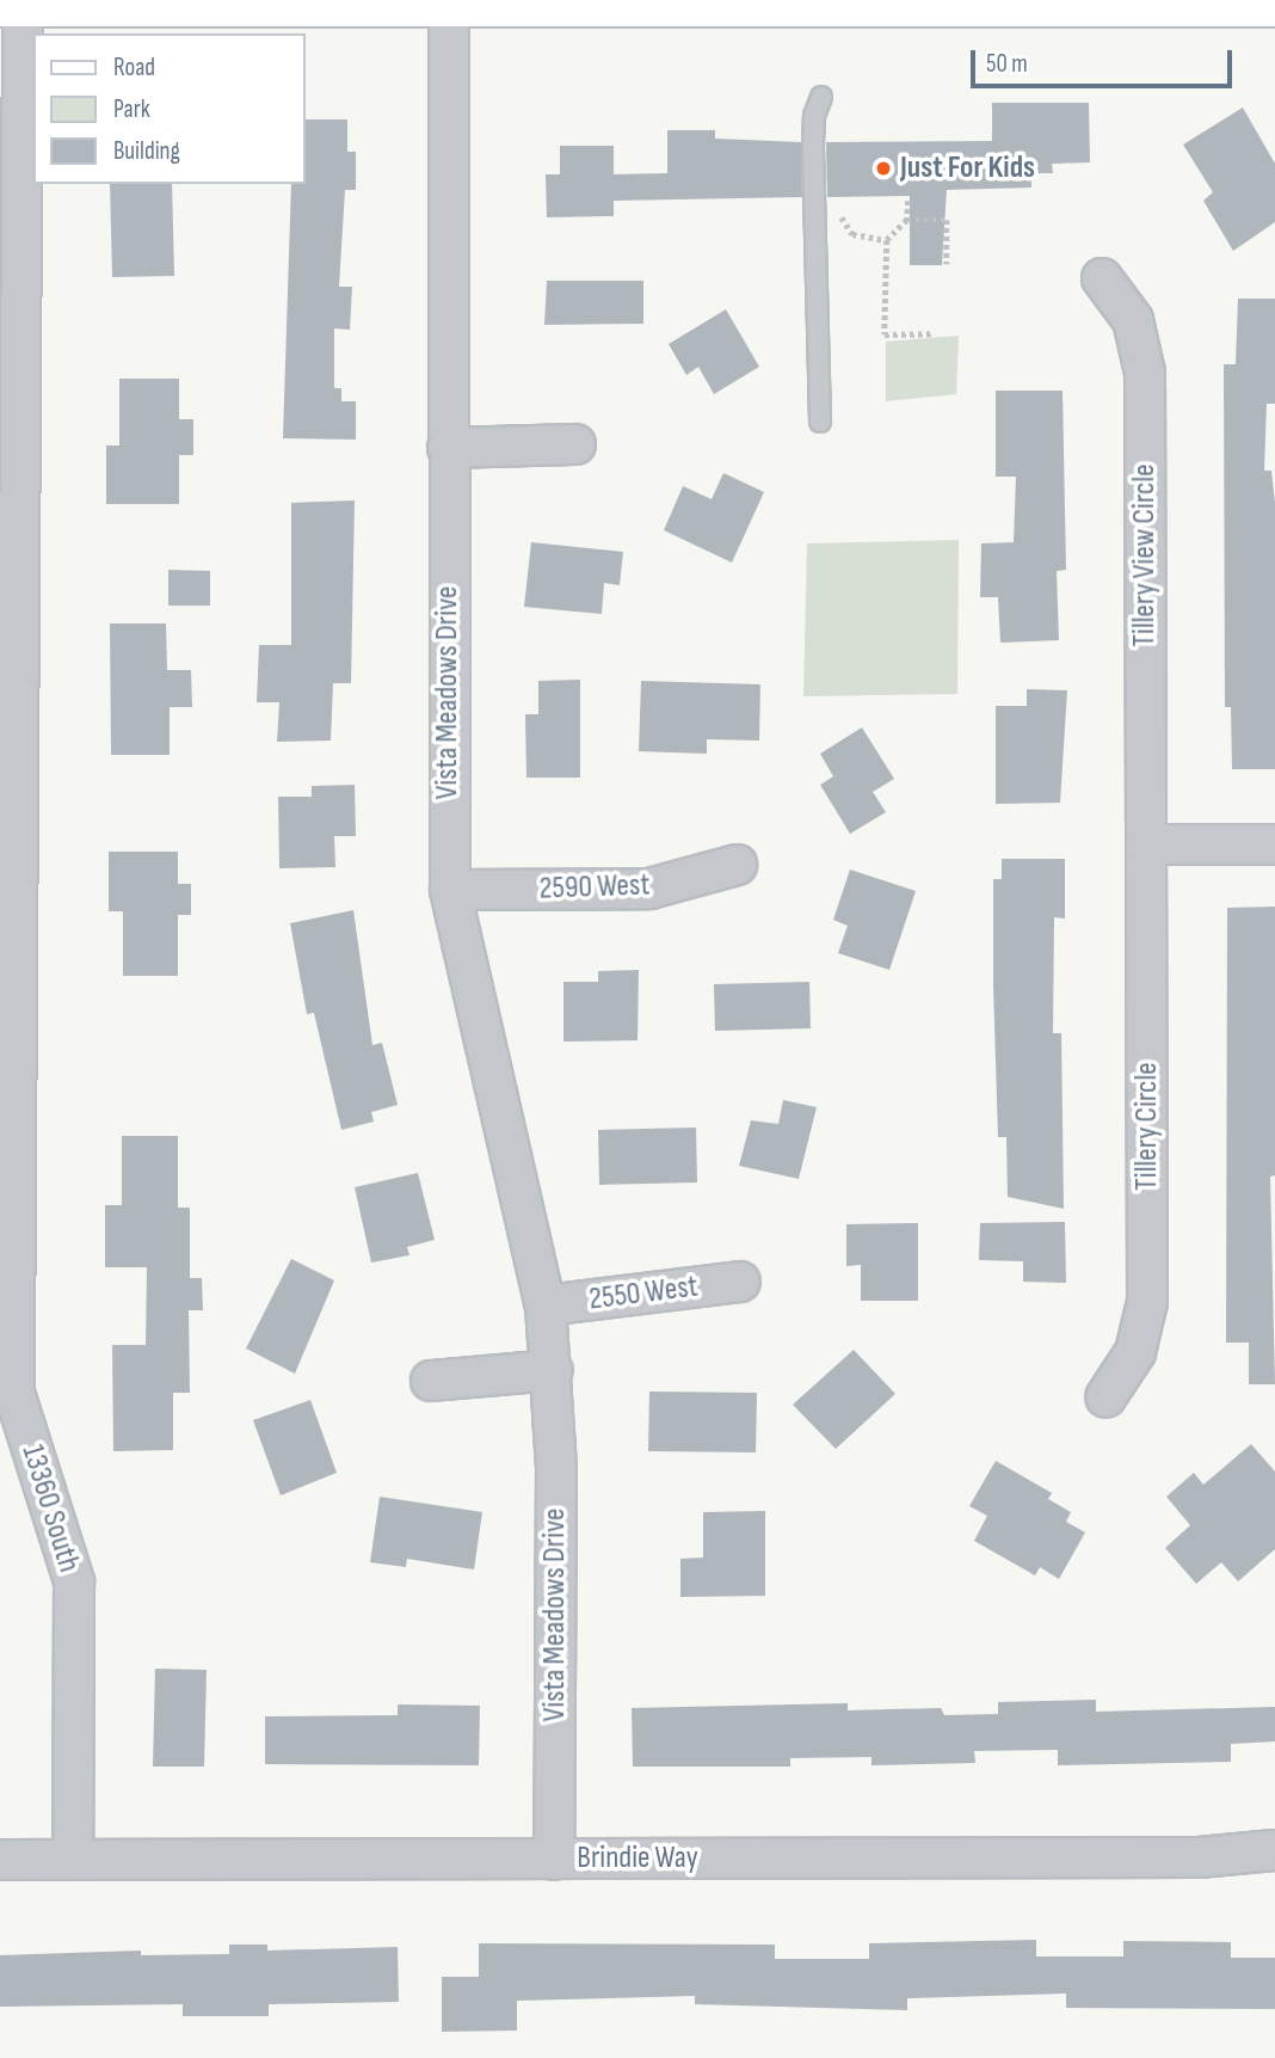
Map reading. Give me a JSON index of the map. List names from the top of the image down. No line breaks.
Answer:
{"streets":{"street":["Tillery View Circle","Vista Meadows Drive","2590 West","Tillery Circle","2550 West","13360 South","Brindie Way"]},"crossings":[["Tillery View Circle","Tillery Circle"],["Vista Meadows Drive","2590 West"],["Vista Meadows Drive","2550 West"],["Vista Meadows Drive","Brindie Way"],["13360 South","Brindie Way"]],"places":["Just For Kids"],"legend":["Road","Park","Building"],"scale_bar":"50 m"}
